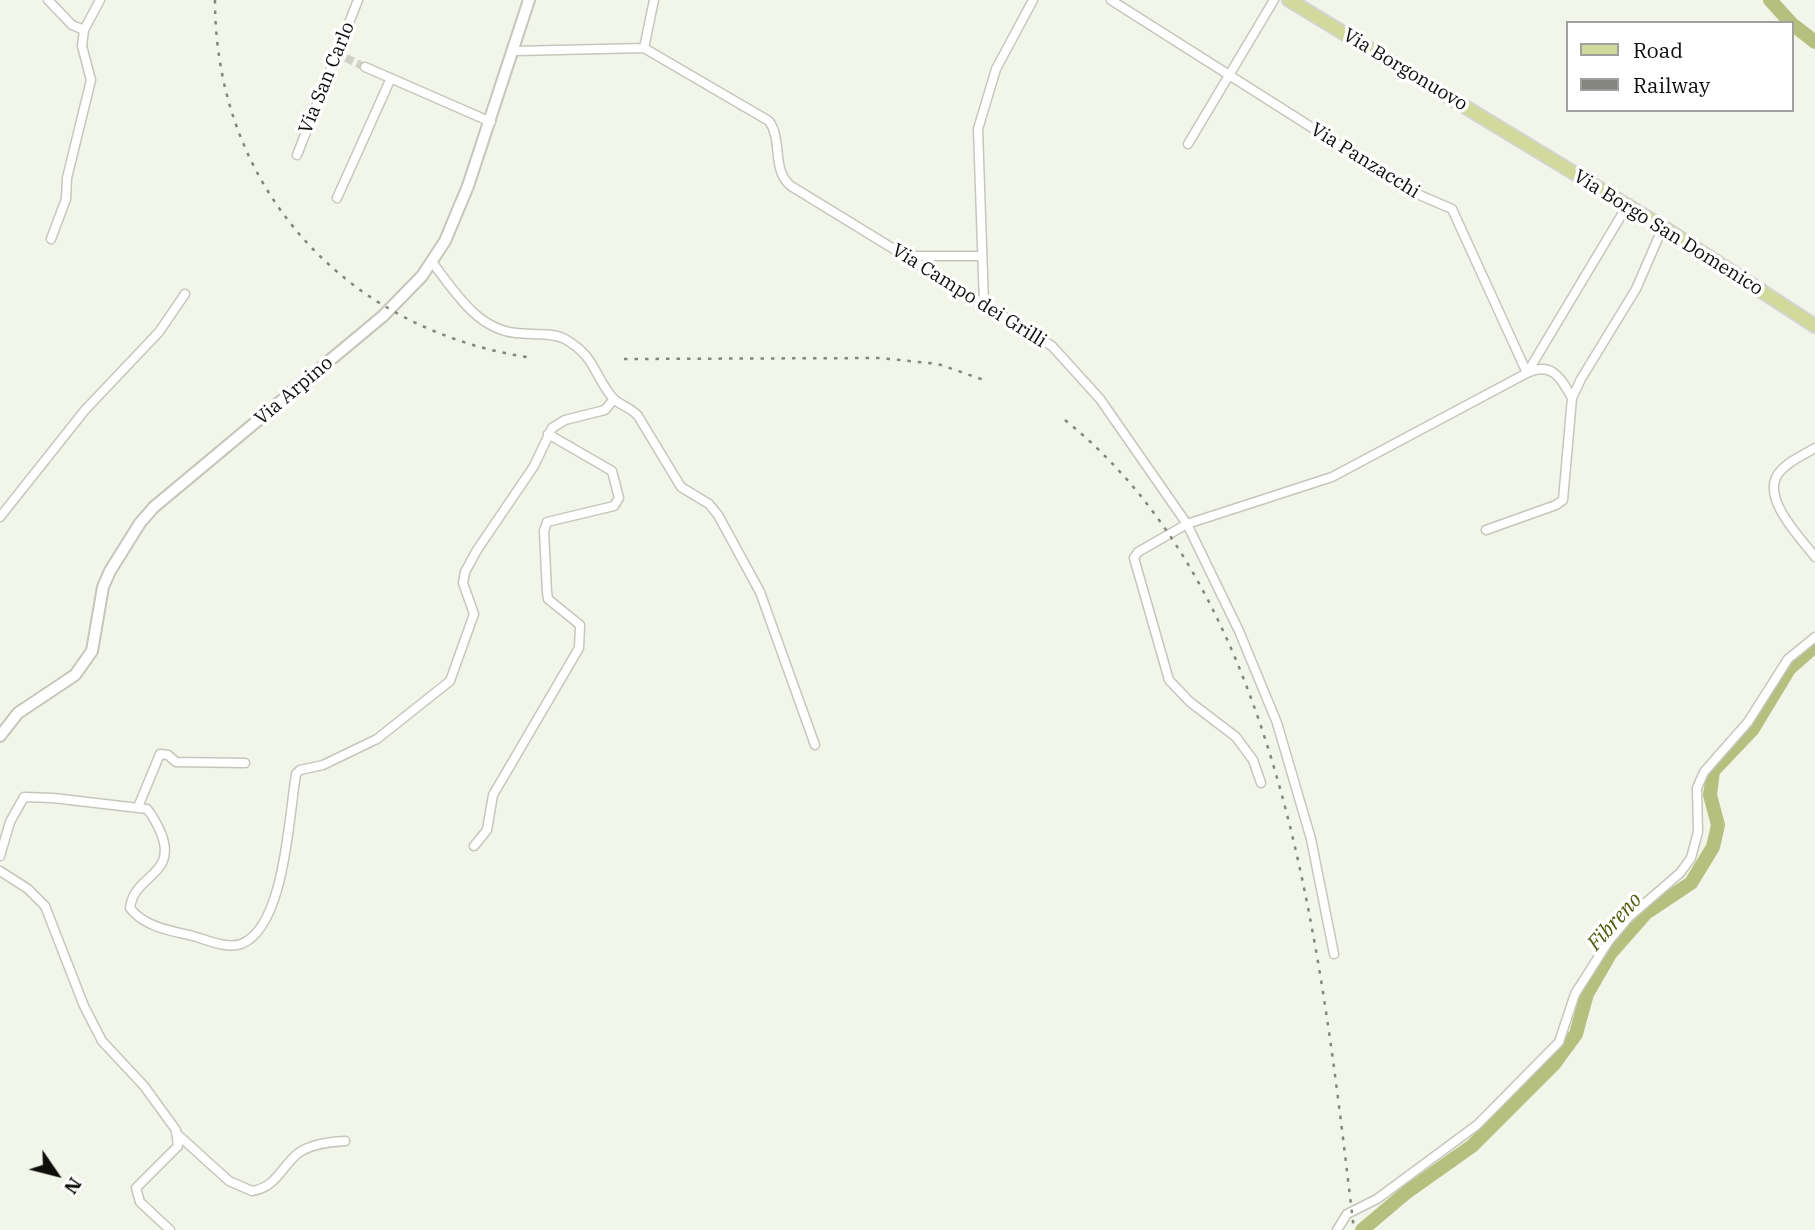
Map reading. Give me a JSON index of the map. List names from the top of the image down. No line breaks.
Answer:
{"streets":{"main road":["Via Borgonuovo","Via Borgo San Domenico"],"street":["Via San Carlo","Via Panzacchi","Via Campo dei Grilli","Via Arpino"]},"crossings":[["Via Borgonuovo","Via Borgo San Domenico"]],"water":["Fibreno"],"legend":["Road","Railway"],"north":"bottom right"}
